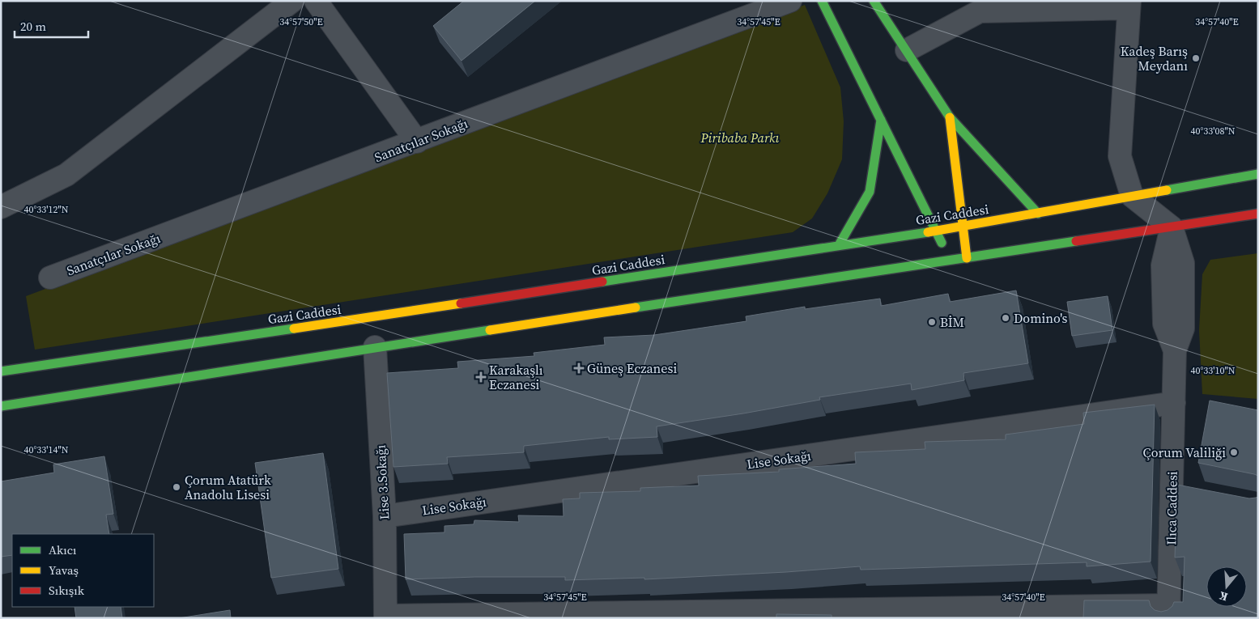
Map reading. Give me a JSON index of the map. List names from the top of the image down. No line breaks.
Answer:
{"streets":{"street":["Sanatçılar Sokağı","Gazi Caddesi","Lise Sokağı","Lise 3.Sokağı","Ilıca Caddesi"]},"crossings":[["Lise Sokağı","Lise 3.Sokağı"],["Lise Sokağı","Ilıca Caddesi"]],"parks":["Piribaba Parkı"],"places":{"other":["Kadeş Barış Meydanı","Domino's","BİM","Çorum Valiliği","Çorum Atatürk Anadolu Lisesi"],"health":["Güneş Eczanesi","Karakaşlı Eczanesi"]},"legend":["Akıcı","Yavaş","Sıkışık"],"scale_bar":"20 m","north":"bottom","coordinates":["34°57'50\"E","34°57'45\"E","34°57'40\"E","40°33'08\"N","40°33'12\"N","40°33'10\"N","40°33'14\"N"]}
